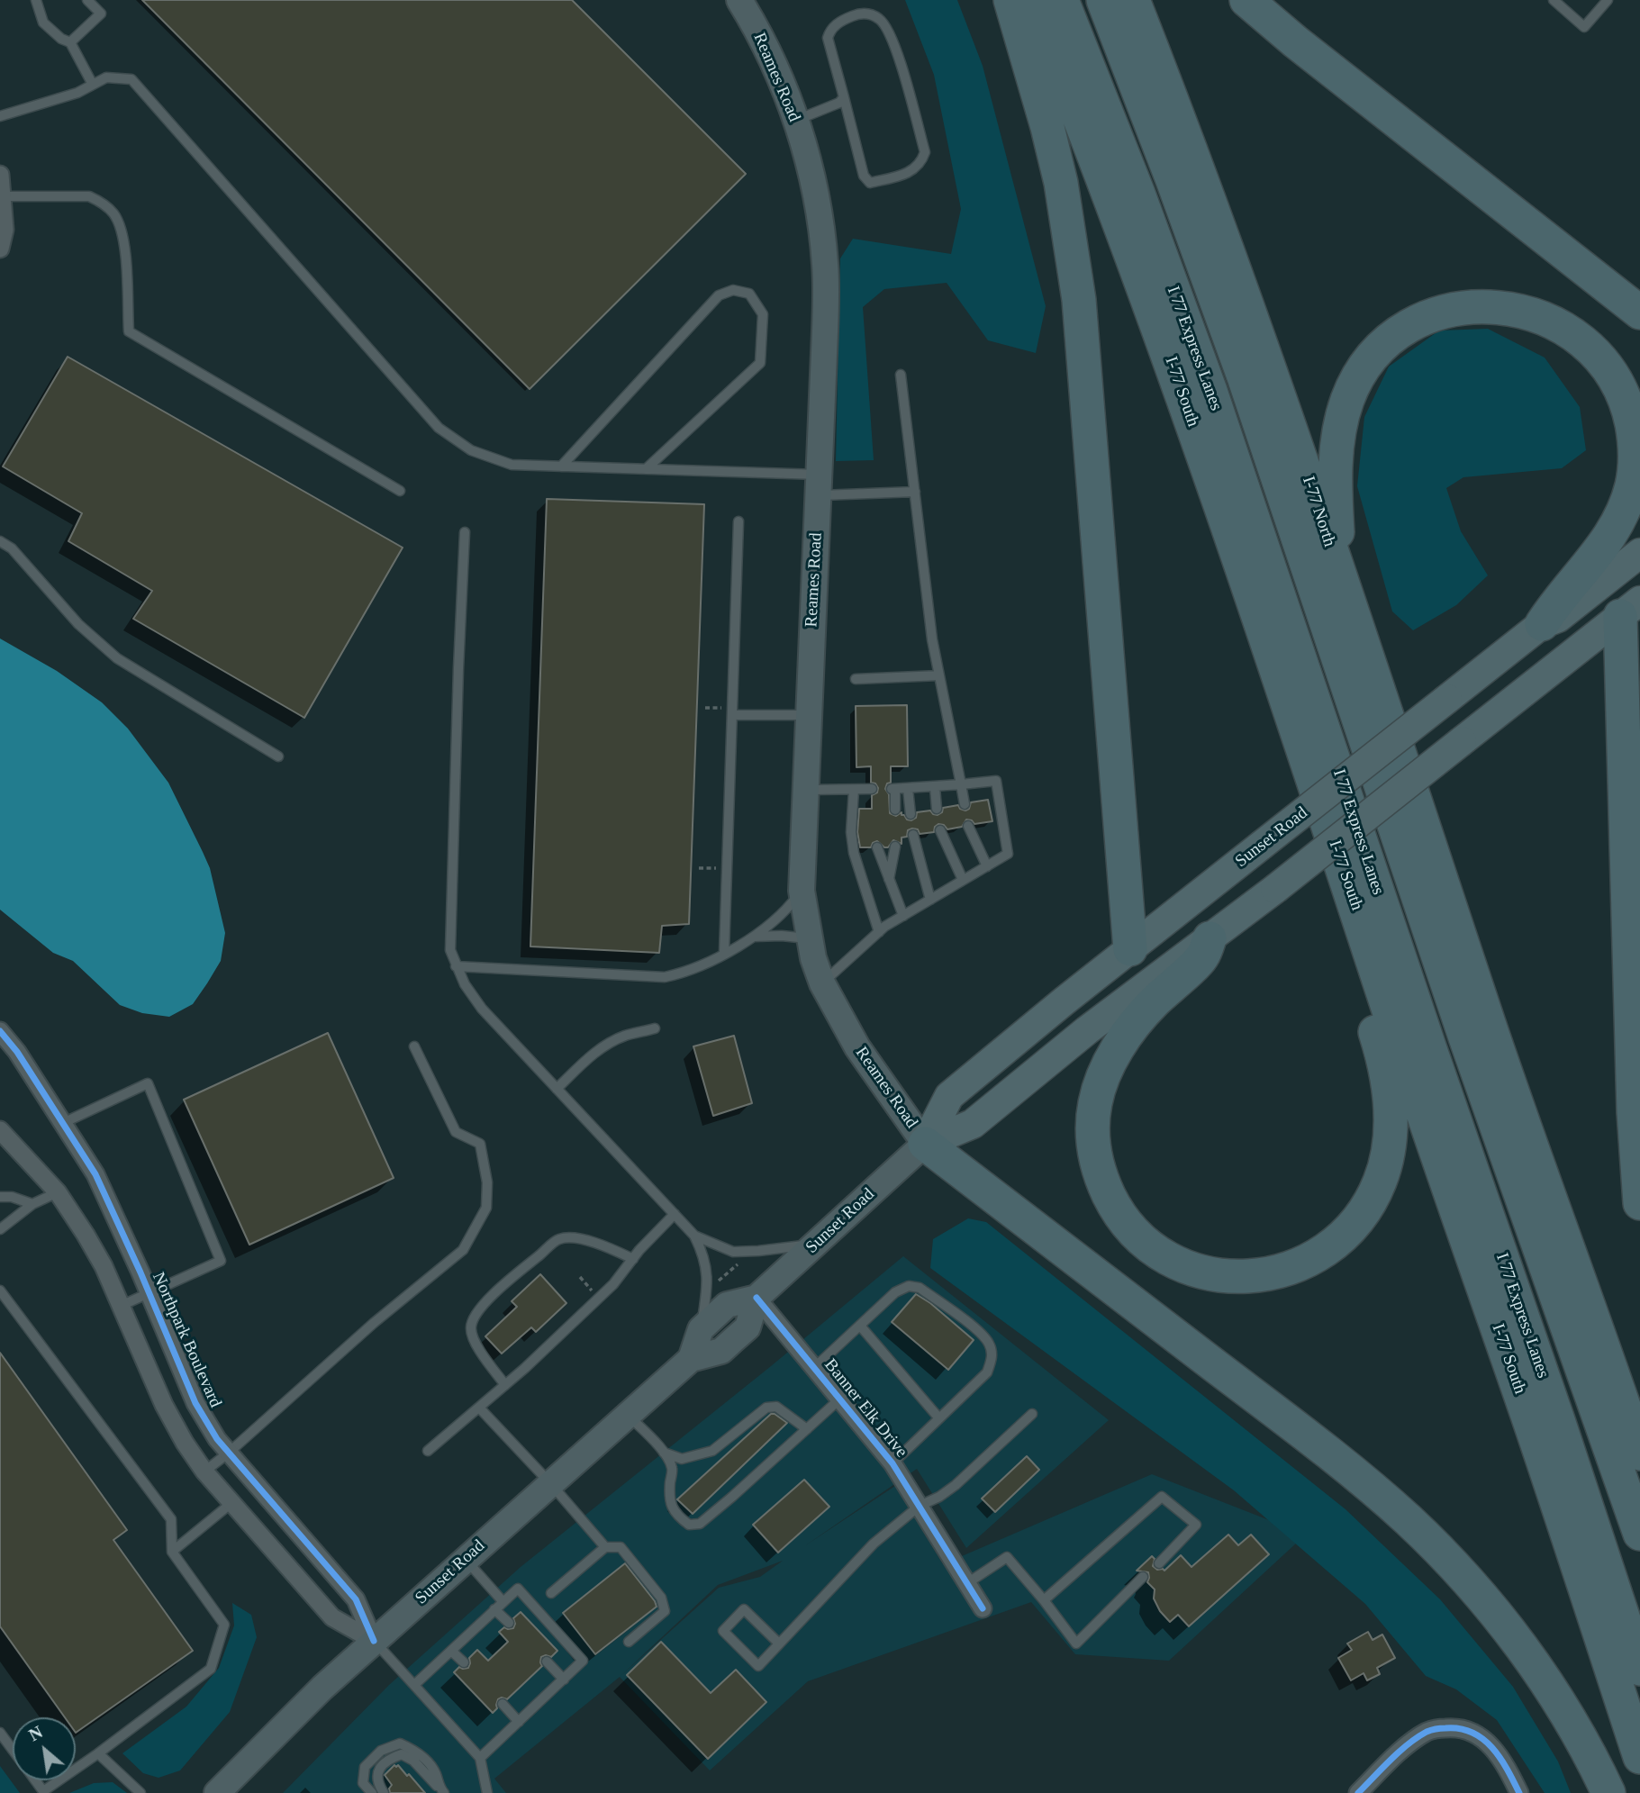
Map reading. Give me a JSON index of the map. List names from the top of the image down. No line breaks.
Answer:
{"streets":{"highway":["I 77 Express Lanes","I-77 South","I-77 North"],"main road":["Reames Road","Sunset Road"],"street":["Northpark Boulevard","Banner Elk Drive"]},"crossings":[["Reames Road","Sunset Road"],["Sunset Road","Northpark Boulevard"],["Sunset Road","Banner Elk Drive"]],"north":"top left"}
